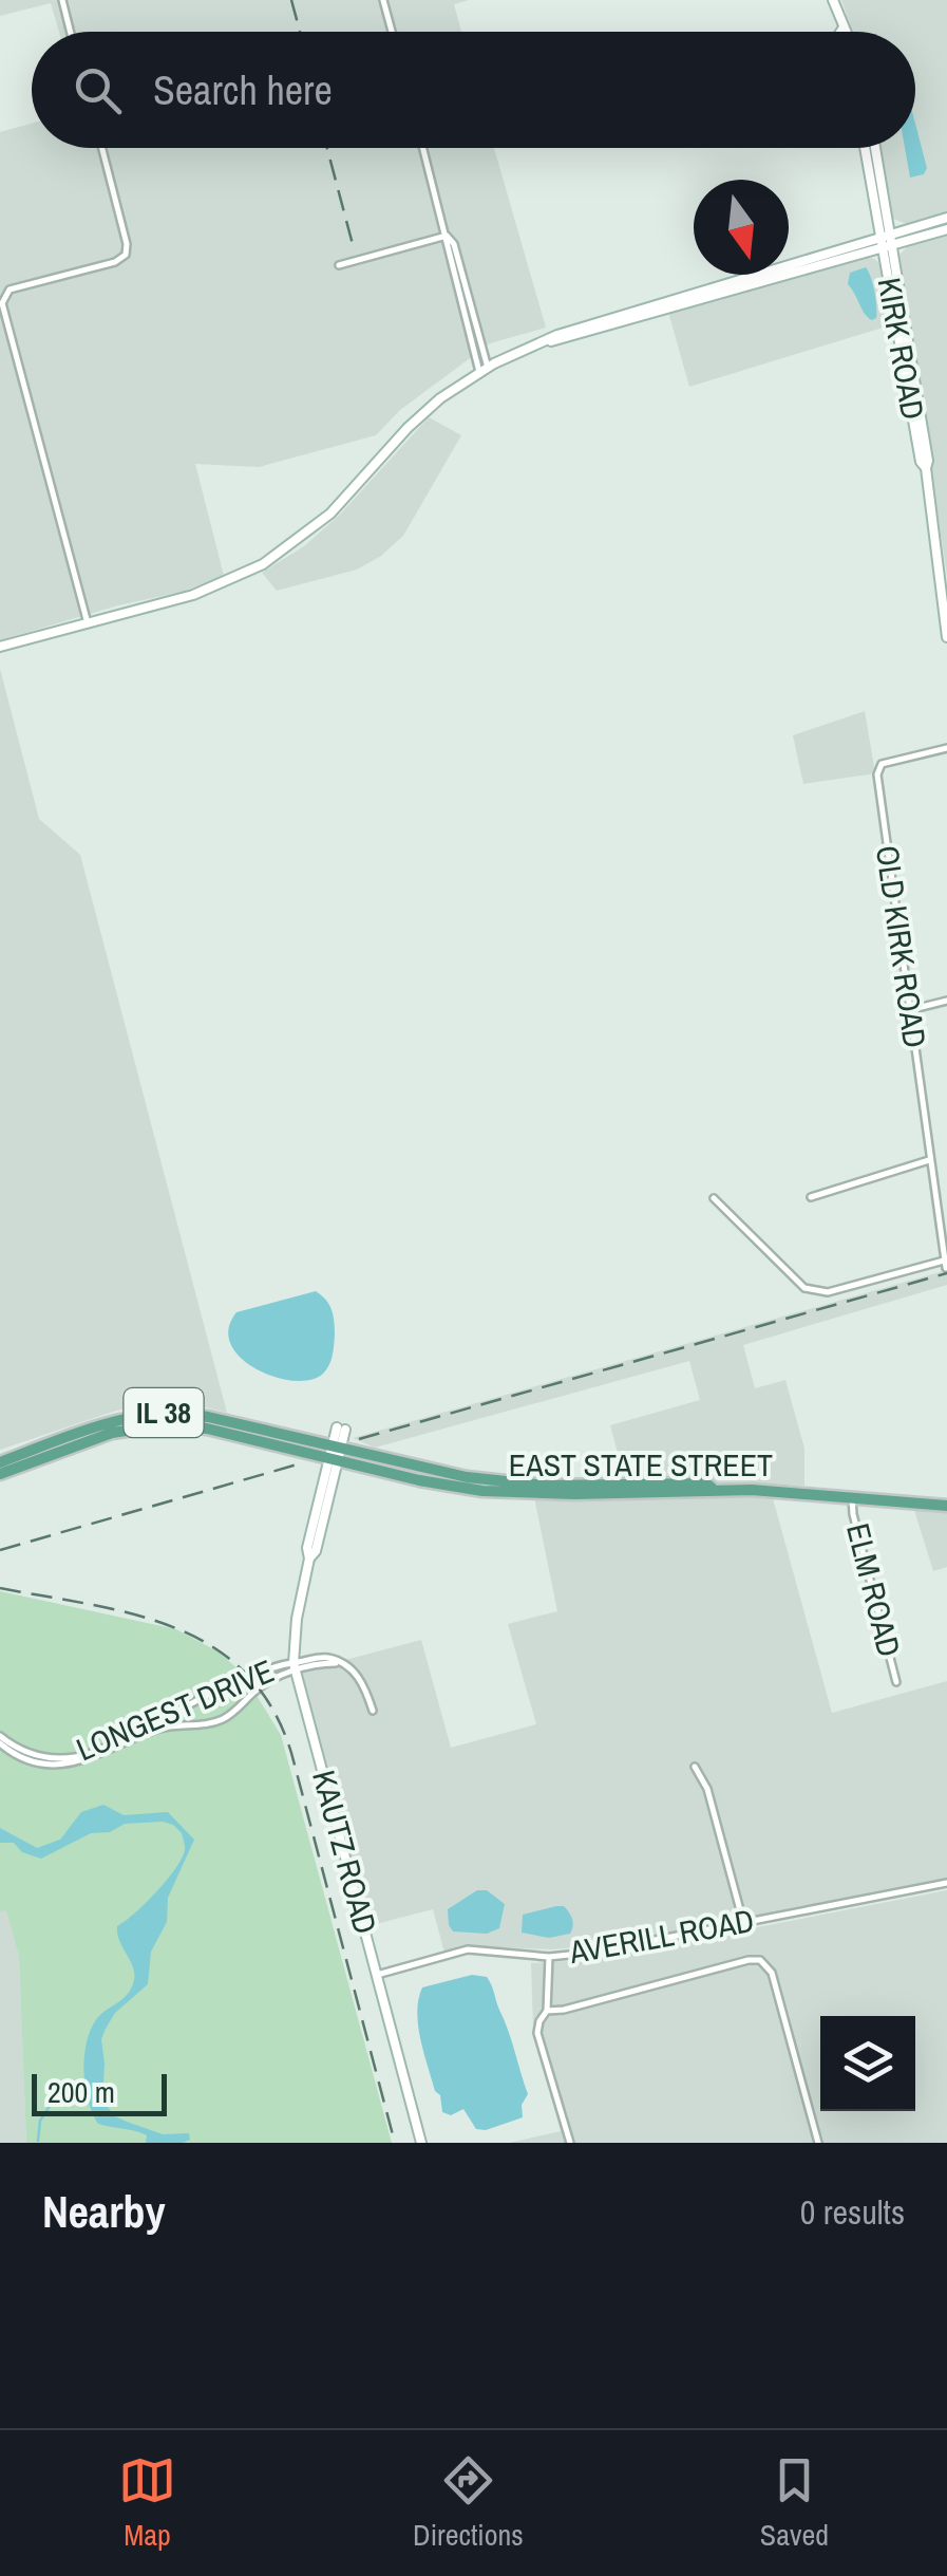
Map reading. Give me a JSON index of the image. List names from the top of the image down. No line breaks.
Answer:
{"streets":{"main road":["IL 38","EAST STATE STREET"],"street":["KIRK ROAD","OLD KIRK ROAD","ELM ROAD","LONGEST DRIVE","KAUTZ ROAD","AVERILL ROAD"]},"crossings":[["IL 38","EAST STATE STREET"],["IL 38","KAUTZ ROAD"],["EAST STATE STREET","ELM ROAD"],["EAST STATE STREET","KAUTZ ROAD"],["LONGEST DRIVE","KAUTZ ROAD"],["KAUTZ ROAD","AVERILL ROAD"]],"scale_bar":"200 m","north":"bottom","page":{"search":"Search here","scale":"200 m","heading":["Nearby","0 results"],"nav":["Map","Directions","Saved"]}}
